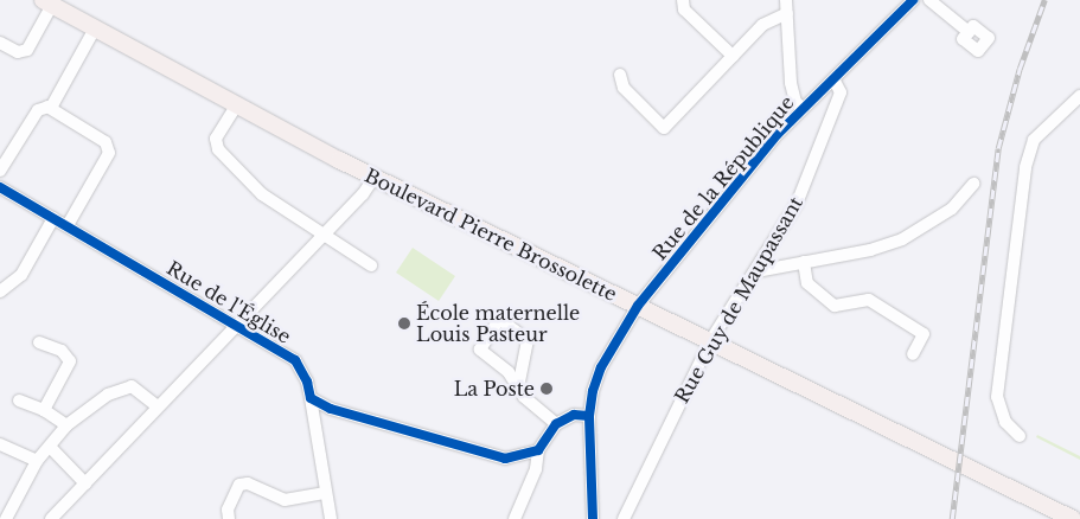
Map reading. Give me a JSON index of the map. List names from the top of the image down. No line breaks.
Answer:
{"streets":{"main road":["Boulevard Pierre Brossolette"],"street":["Rue de la République","Rue Guy de Maupassant","Rue de l'Église"]},"crossings":[["Rue de la République","Boulevard Pierre Brossolette"],["Rue de la République","Rue Guy de Maupassant"],["Boulevard Pierre Brossolette","Rue Guy de Maupassant"]],"places":["École maternelle Louis Pasteur","La Poste"]}
